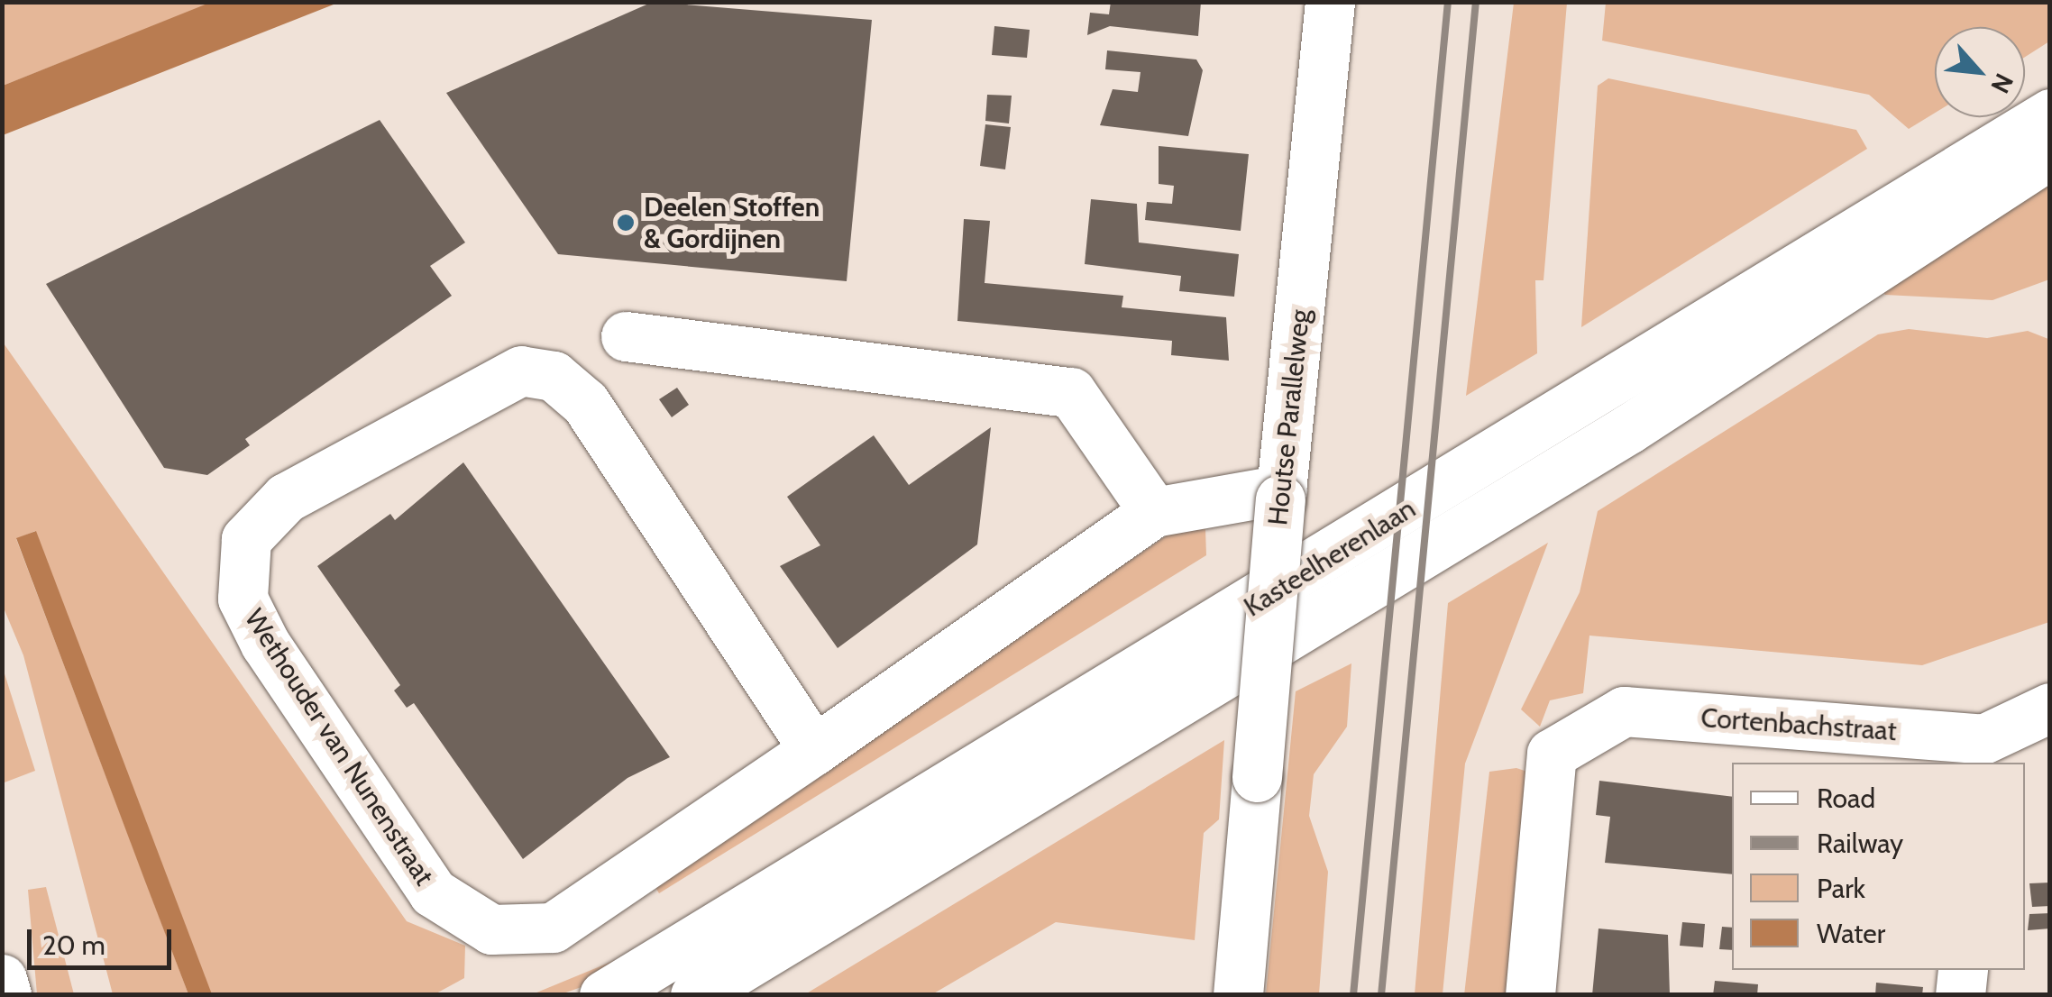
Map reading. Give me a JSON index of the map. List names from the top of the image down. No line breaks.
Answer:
{"streets":{"street":["Houtse Parallelweg","Kasteelherenlaan","Cortenbachstraat","Wethouder van Nunenstraat"]},"crossings":[["Houtse Parallelweg","Wethouder van Nunenstraat"]],"places":["Deelen Stoffen & Gordijnen"],"legend":["Road","Railway","Park","Water"],"scale_bar":"20 m","north":"bottom right"}
